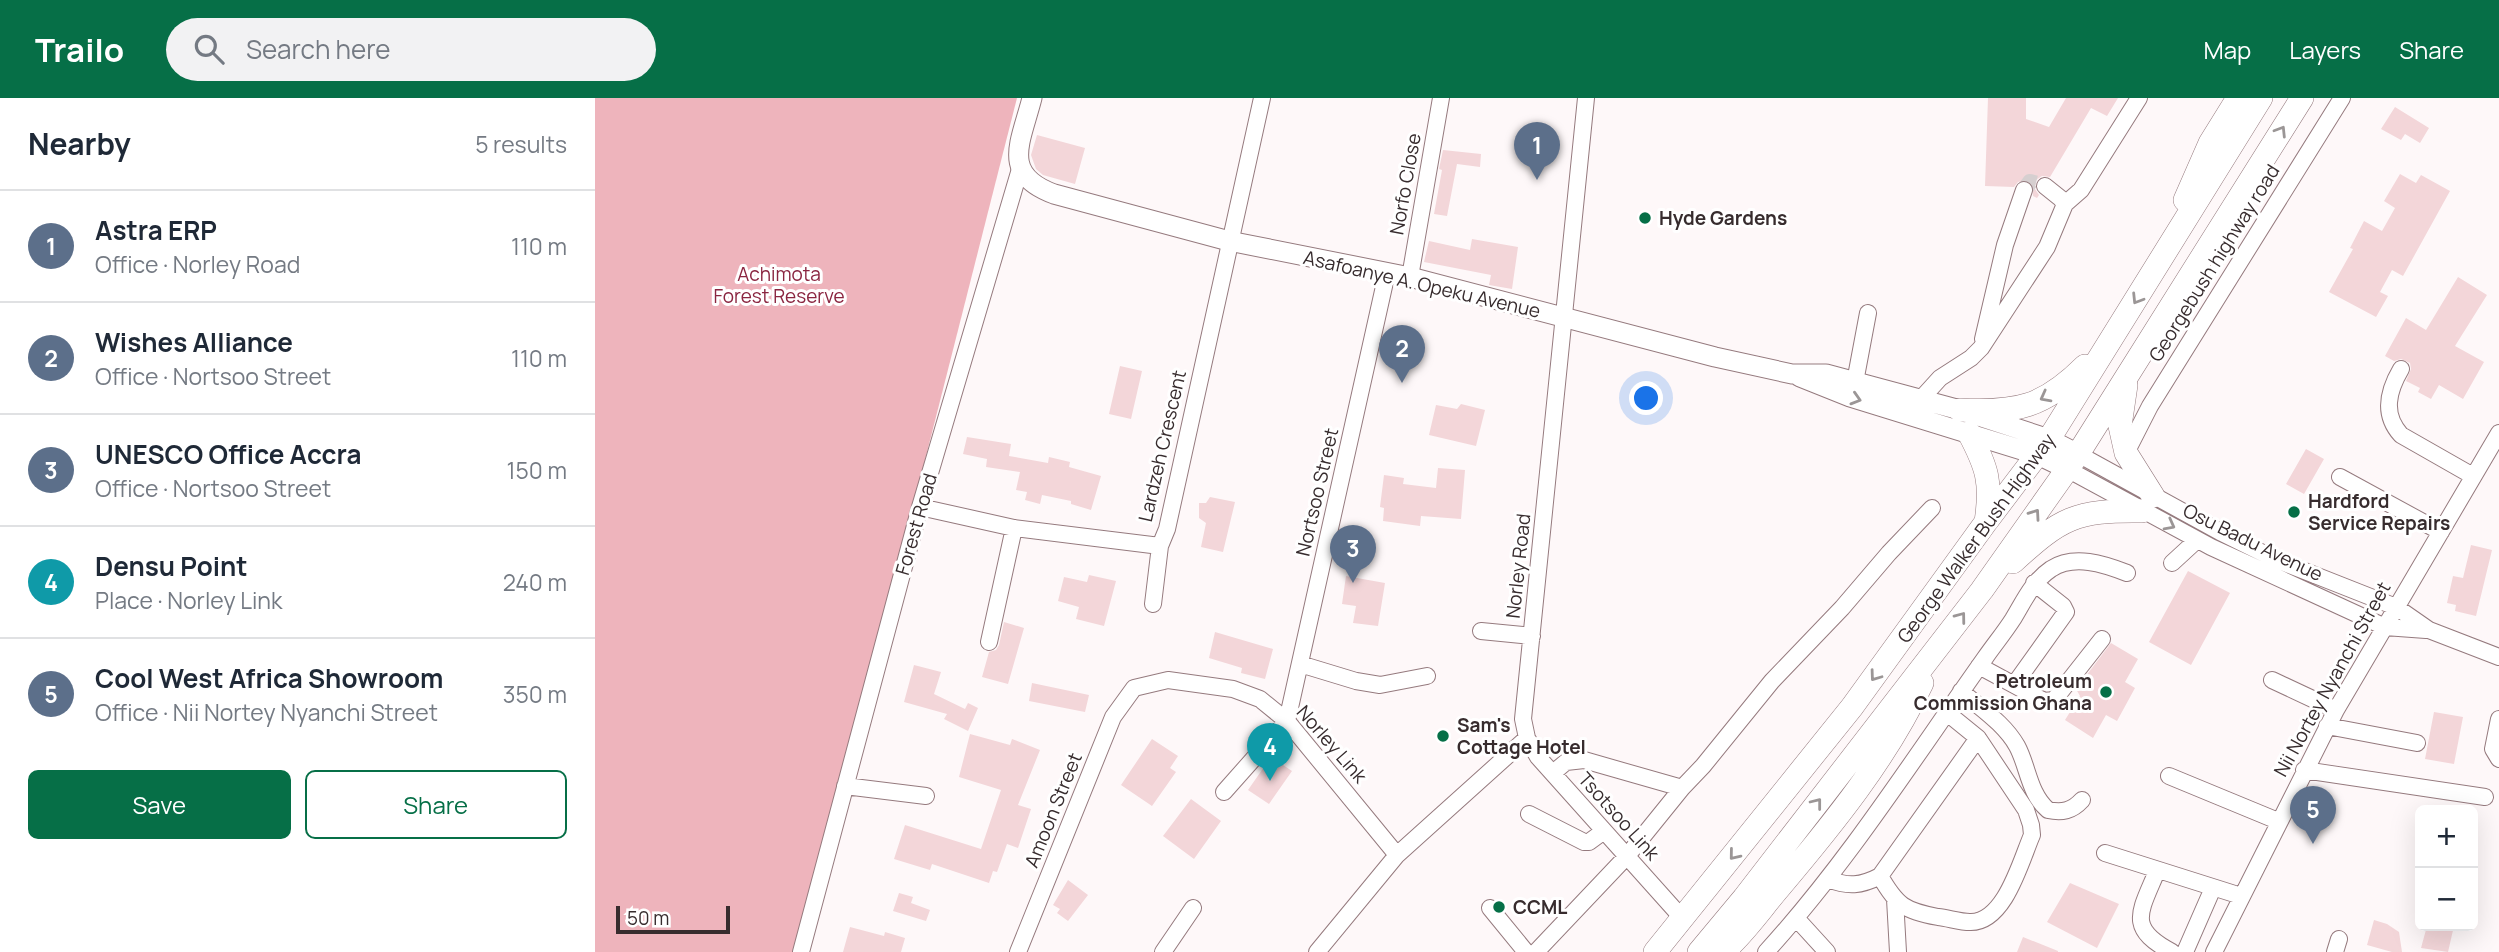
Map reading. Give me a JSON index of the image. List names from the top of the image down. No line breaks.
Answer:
{"streets":{"highway":["George Walker Bush Highway"],"main road":["Asafoanye A. Opeku Avenue","Forest Road"],"street":["Norfo Close","Georgebush highway road","Lardzeh Crescent","Nortsoo Street","Osu Badu Avenue","Norley Road","Nii Nortey Nyanchi Street","Norley Link","Amoon Street","Tsotsoo Link"]},"crossings":[["Norfo Close","Asafoanye A. Opeku Avenue"],["Asafoanye A. Opeku Avenue","Lardzeh Crescent"],["Asafoanye A. Opeku Avenue","Nortsoo Street"],["Asafoanye A. Opeku Avenue","Forest Road"],["Asafoanye A. Opeku Avenue","George Walker Bush Highway"],["Asafoanye A. Opeku Avenue","Norley Road"],["Lardzeh Crescent","Forest Road"],["Nortsoo Street","Norley Link"],["George Walker Bush Highway","Osu Badu Avenue"],["George Walker Bush Highway","Tsotsoo Link"],["Osu Badu Avenue","Nii Nortey Nyanchi Street"],["Norley Road","Tsotsoo Link"],["Norley Link","Amoon Street"]],"parks":["Achimota Forest Reserve"],"places":["Hyde Gardens","Hardford Service Repairs","Petroleum Commission Ghana","Sam's Cottage Hotel","CCML"],"scale_bar":"50 m","page":{"header":"Trailo","search":"Search here","nav":["Map","Layers","Share"],"heading":["Nearby","5 results"],"pins":["1","2","3","4","5"],"list":[{"mark":"1","name":"Astra ERP","note":"Office · Norley Road","value":"110 m"},{"mark":"2","name":"Wishes Alliance","note":"Office · Nortsoo Street","value":"110 m"},{"mark":"3","name":"UNESCO Office Accra","note":"Office · Nortsoo Street","value":"150 m"},{"mark":"4","name":"Densu Point","note":"Place · Norley Link","value":"240 m"},{"mark":"5","name":"Cool West Africa Showroom","note":"Office · Nii Nortey Nyanchi Street","value":"350 m"}],"buttons":["Save","Share"],"map_buttons":["+","−"],"scale":"50 m"}}
